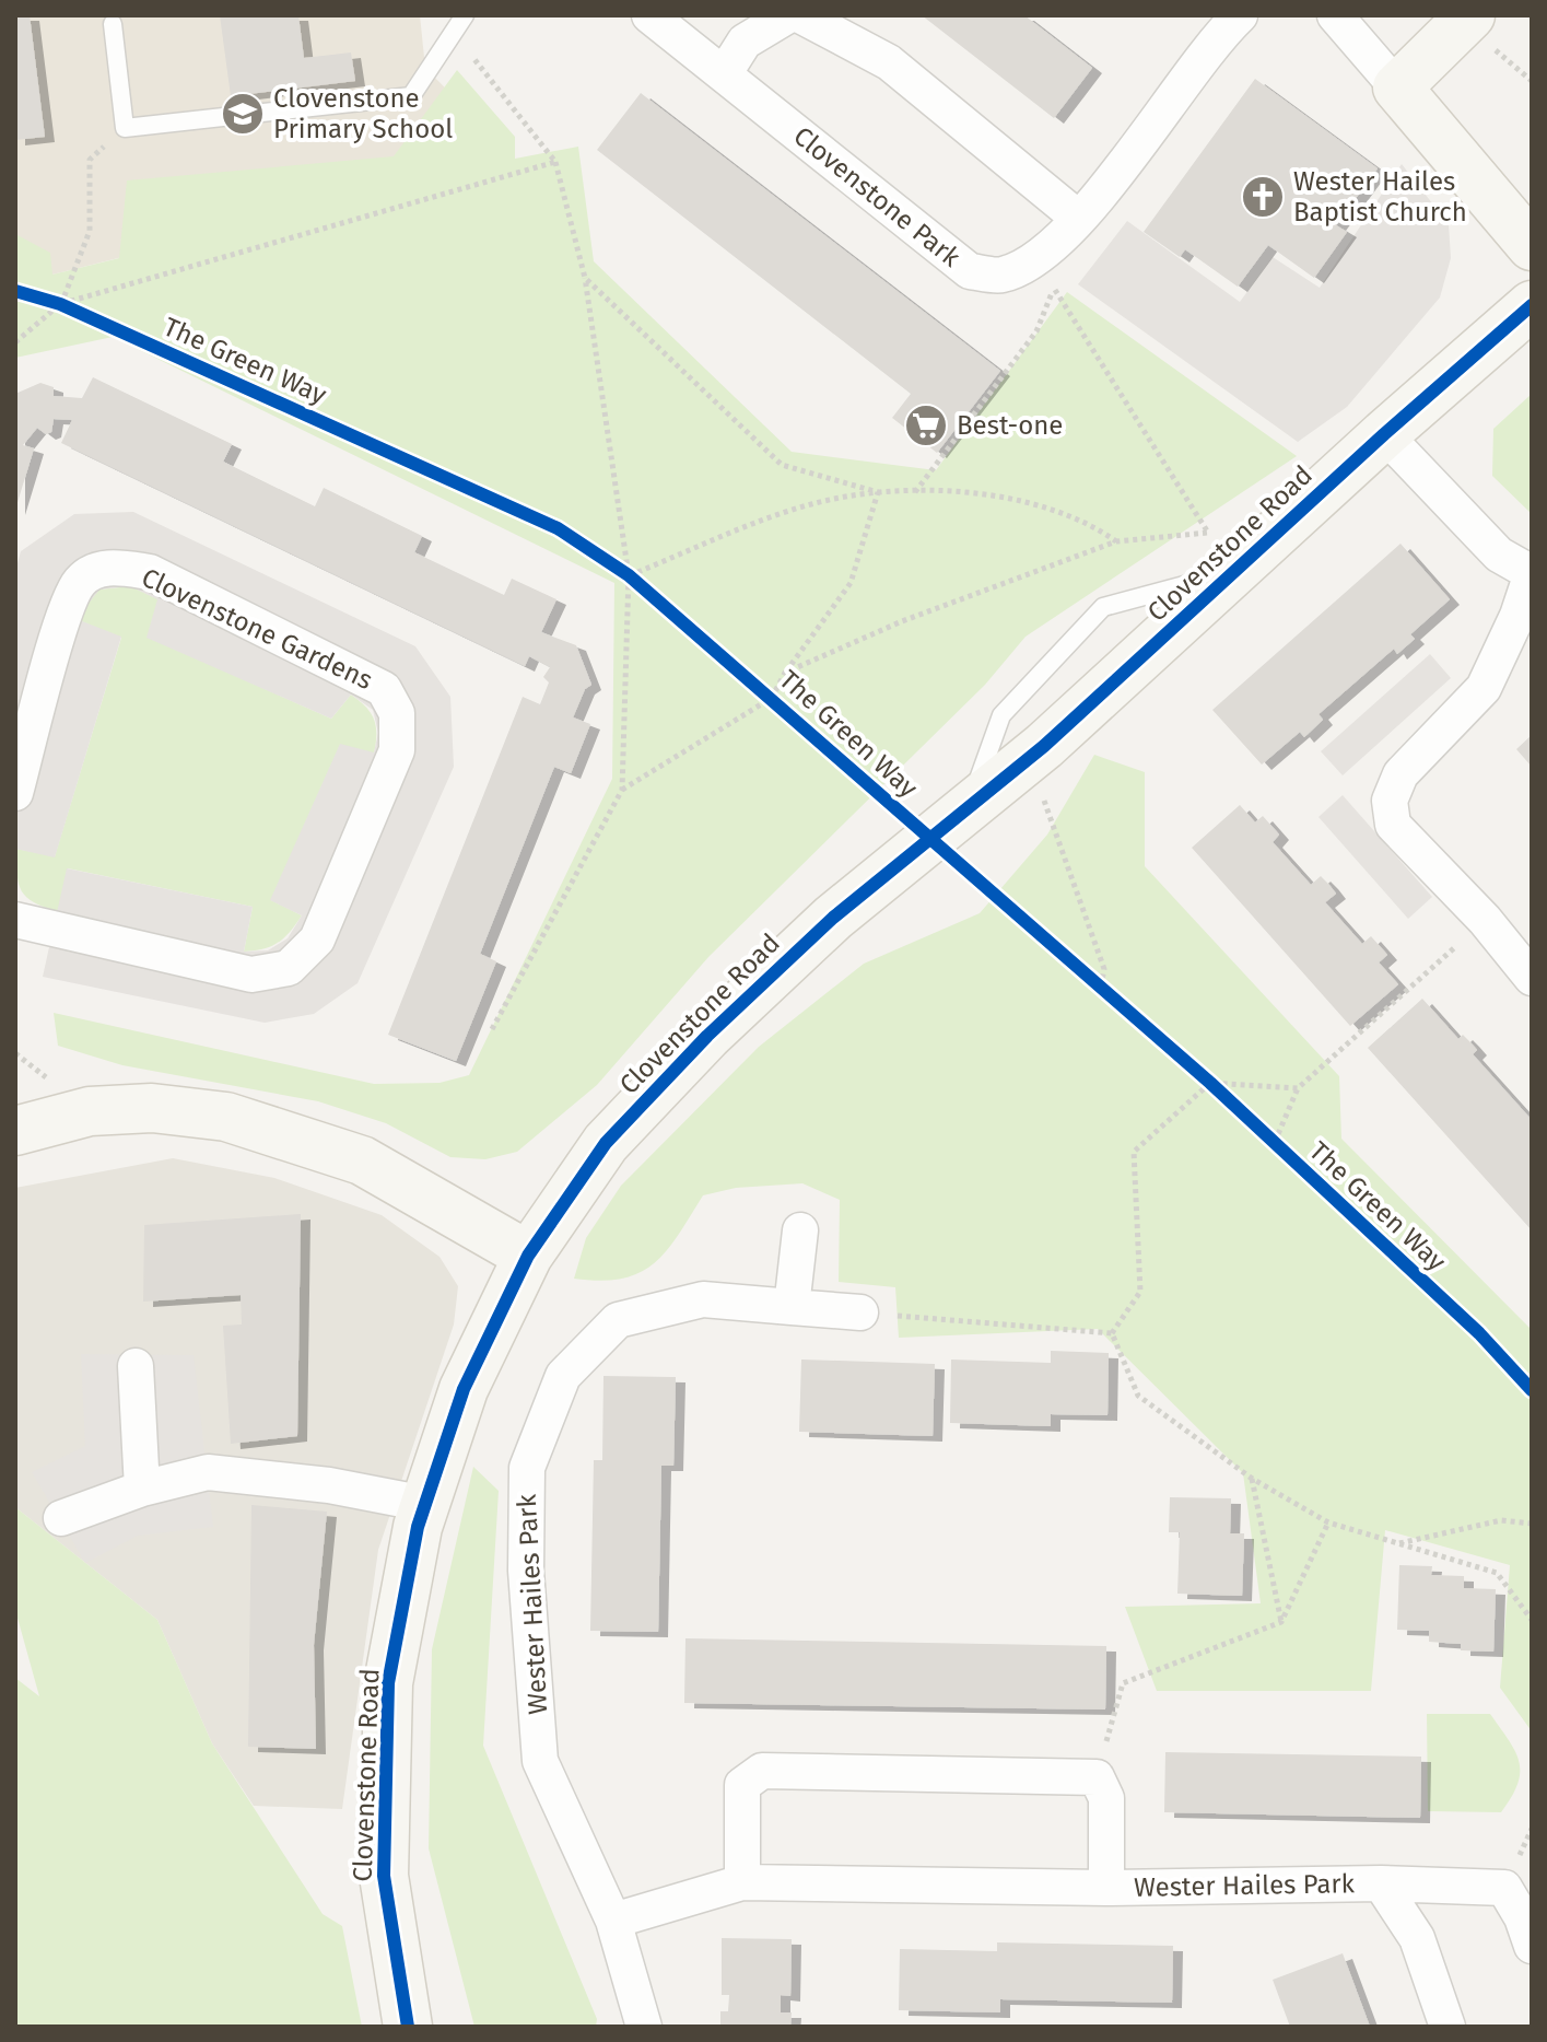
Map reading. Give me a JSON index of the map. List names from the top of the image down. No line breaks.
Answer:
{"streets":{"street":["Clovenstone Park","Clovenstone Road","Clovenstone Gardens","Wester Hailes Park"],"cycle path":["The Green Way"]},"places":{"school or university":["Clovenstone Primary School"],"church":["Wester Hailes Baptist Church"],"supermarket":["Best-one"]}}
